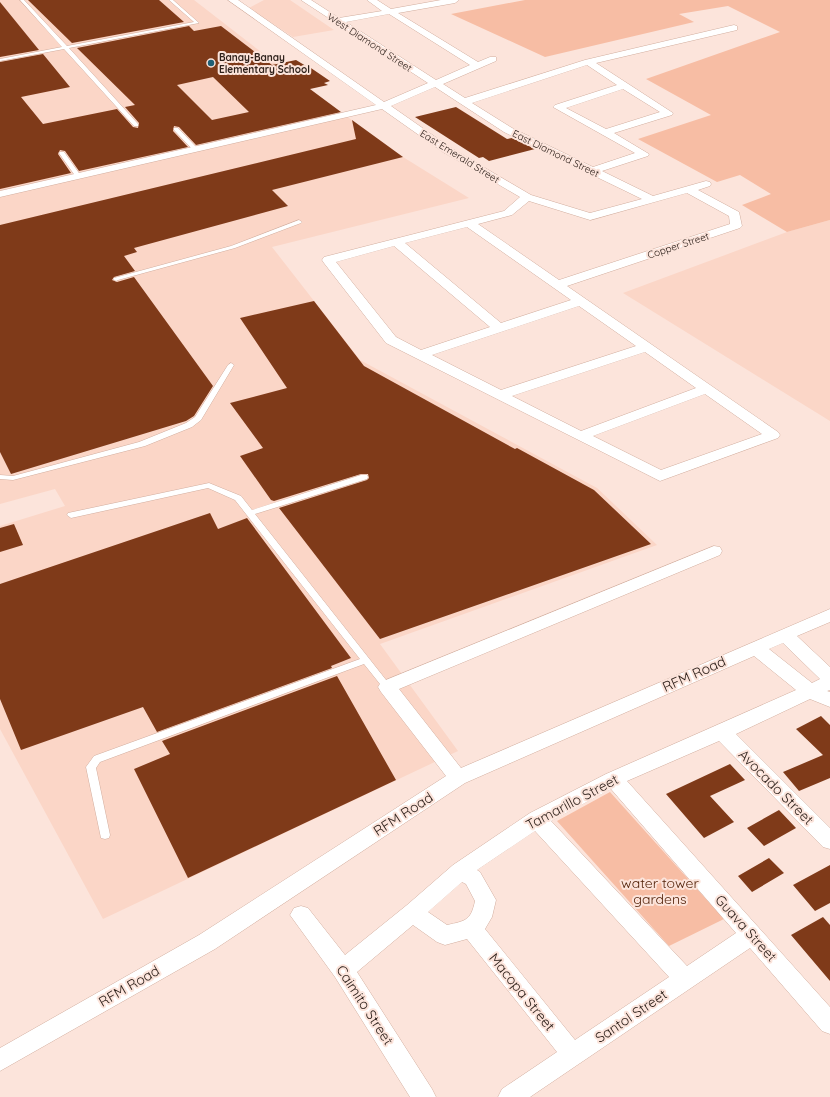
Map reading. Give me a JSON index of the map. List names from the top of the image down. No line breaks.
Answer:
{"streets":{"street":["West Diamond Street","East Diamond Street","East Emerald Street","Copper Street","RFM Road","Avocado Street","Tamarillo Street","Guava Street","Macopa Street","Caimito Street","Santol Street"]},"crossings":[["West Diamond Street","East Diamond Street"],["East Diamond Street","East Emerald Street"],["East Emerald Street","Copper Street"],["Avocado Street","Tamarillo Street"],["Tamarillo Street","Guava Street"],["Tamarillo Street","Caimito Street"],["Guava Street","Santol Street"],["Macopa Street","Santol Street"]],"parks":["water tower gardens"],"places":["Banay-Banay Elementary School"]}
